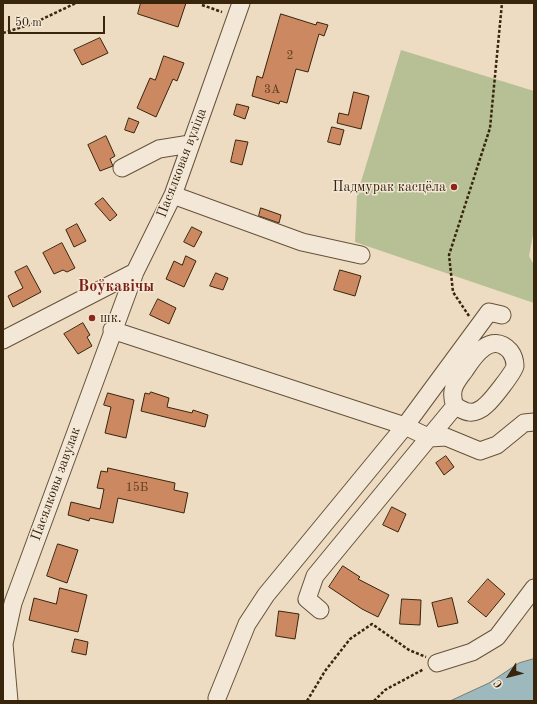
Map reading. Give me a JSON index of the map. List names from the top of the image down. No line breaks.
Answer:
{"streets":{"street":["Пасялковая вуліца","Пасялковы завулак"]},"crossings":[["Пасялковая вуліца","Пасялковы завулак"]],"districts":["Воўкавічы"],"places":["Падмурак касцёла","шк."],"house_numbers":["2","3А","15Б"],"scale_bar":"50 m","north":"bottom left"}
